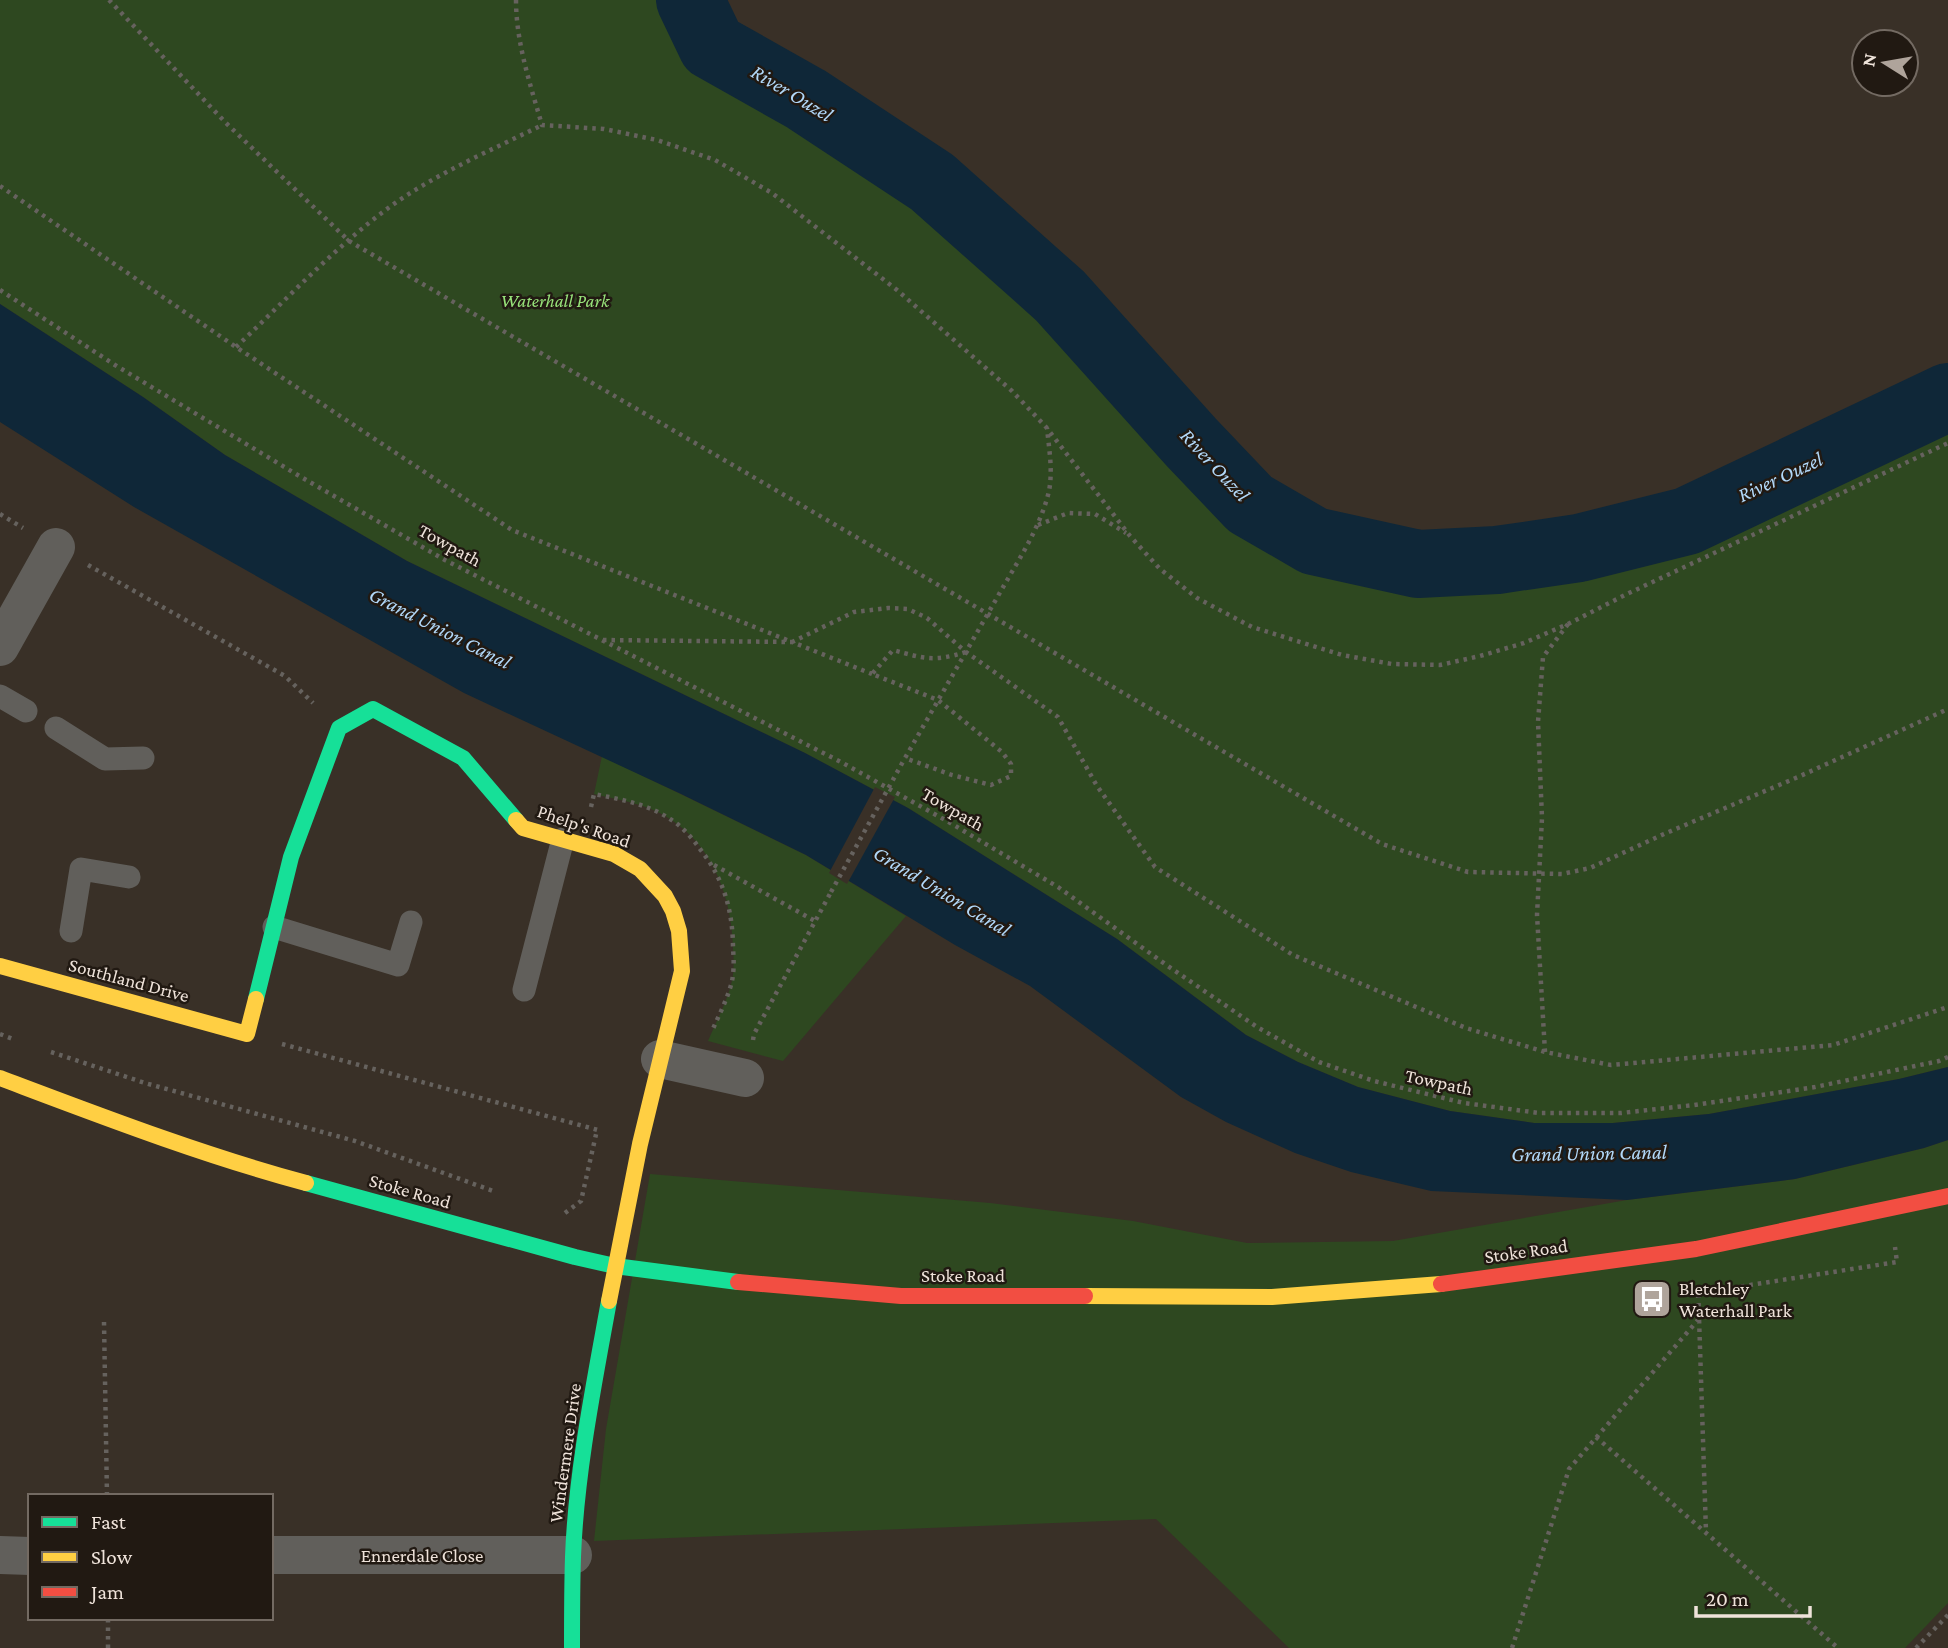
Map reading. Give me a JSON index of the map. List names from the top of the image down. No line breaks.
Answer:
{"streets":{"street":["Phelp's Road","Southland Drive","Stoke Road","Windermere Drive","Ennerdale Close"],"path":["Towpath"]},"crossings":[["Phelp's Road","Stoke Road"],["Phelp's Road","Windermere Drive"],["Stoke Road","Windermere Drive"],["Windermere Drive","Ennerdale Close"]],"water":["River Ouzel","Grand Union Canal"],"parks":["Waterhall Park"],"places":{"bus stop":["Bletchley Waterhall Park"]},"legend":["Fast","Slow","Jam"],"scale_bar":"20 m","north":"left"}
